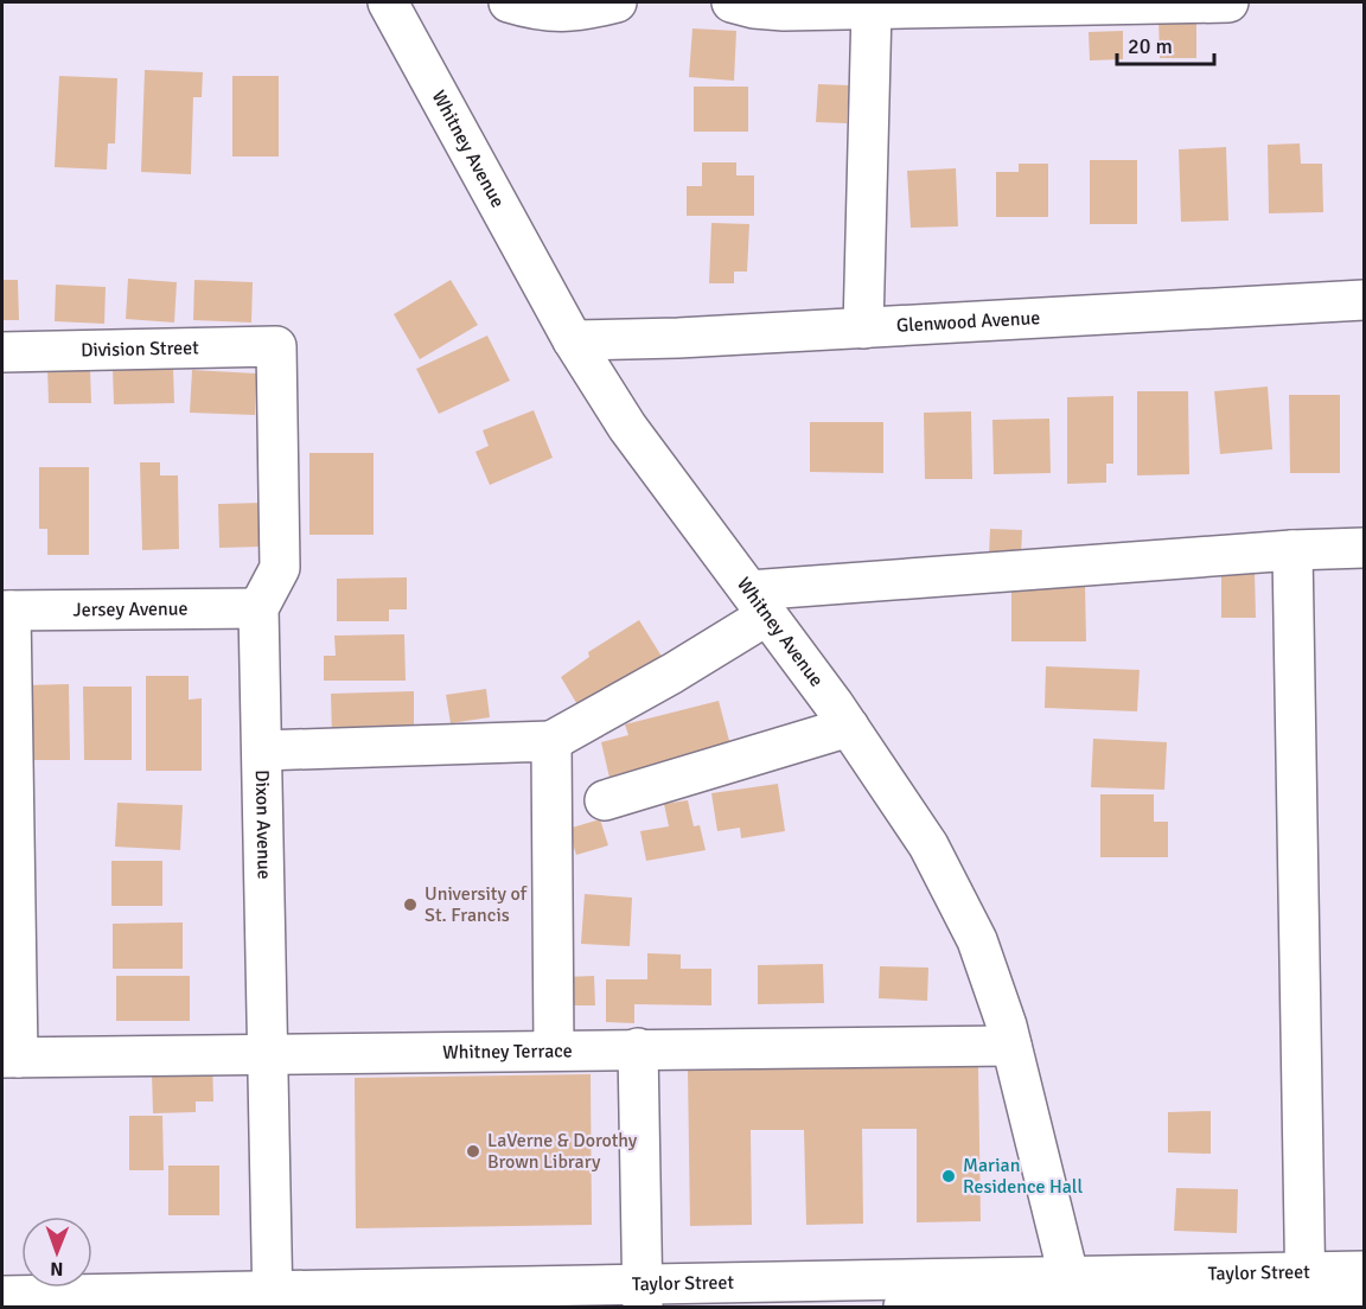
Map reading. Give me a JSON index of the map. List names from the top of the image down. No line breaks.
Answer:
{"streets":{"street":["Whitney Avenue","Glenwood Avenue","Division Street","Jersey Avenue","Dixon Avenue","Whitney Terrace","Taylor Street"]},"crossings":[["Whitney Avenue","Glenwood Avenue"],["Whitney Avenue","Whitney Terrace"],["Whitney Avenue","Taylor Street"],["Division Street","Dixon Avenue"],["Jersey Avenue","Dixon Avenue"],["Dixon Avenue","Whitney Terrace"],["Dixon Avenue","Taylor Street"]],"places":["University of St. Francis","LaVerne & Dorothy Brown Library","Marian Residence Hall"],"scale_bar":"20 m","north":"bottom"}
